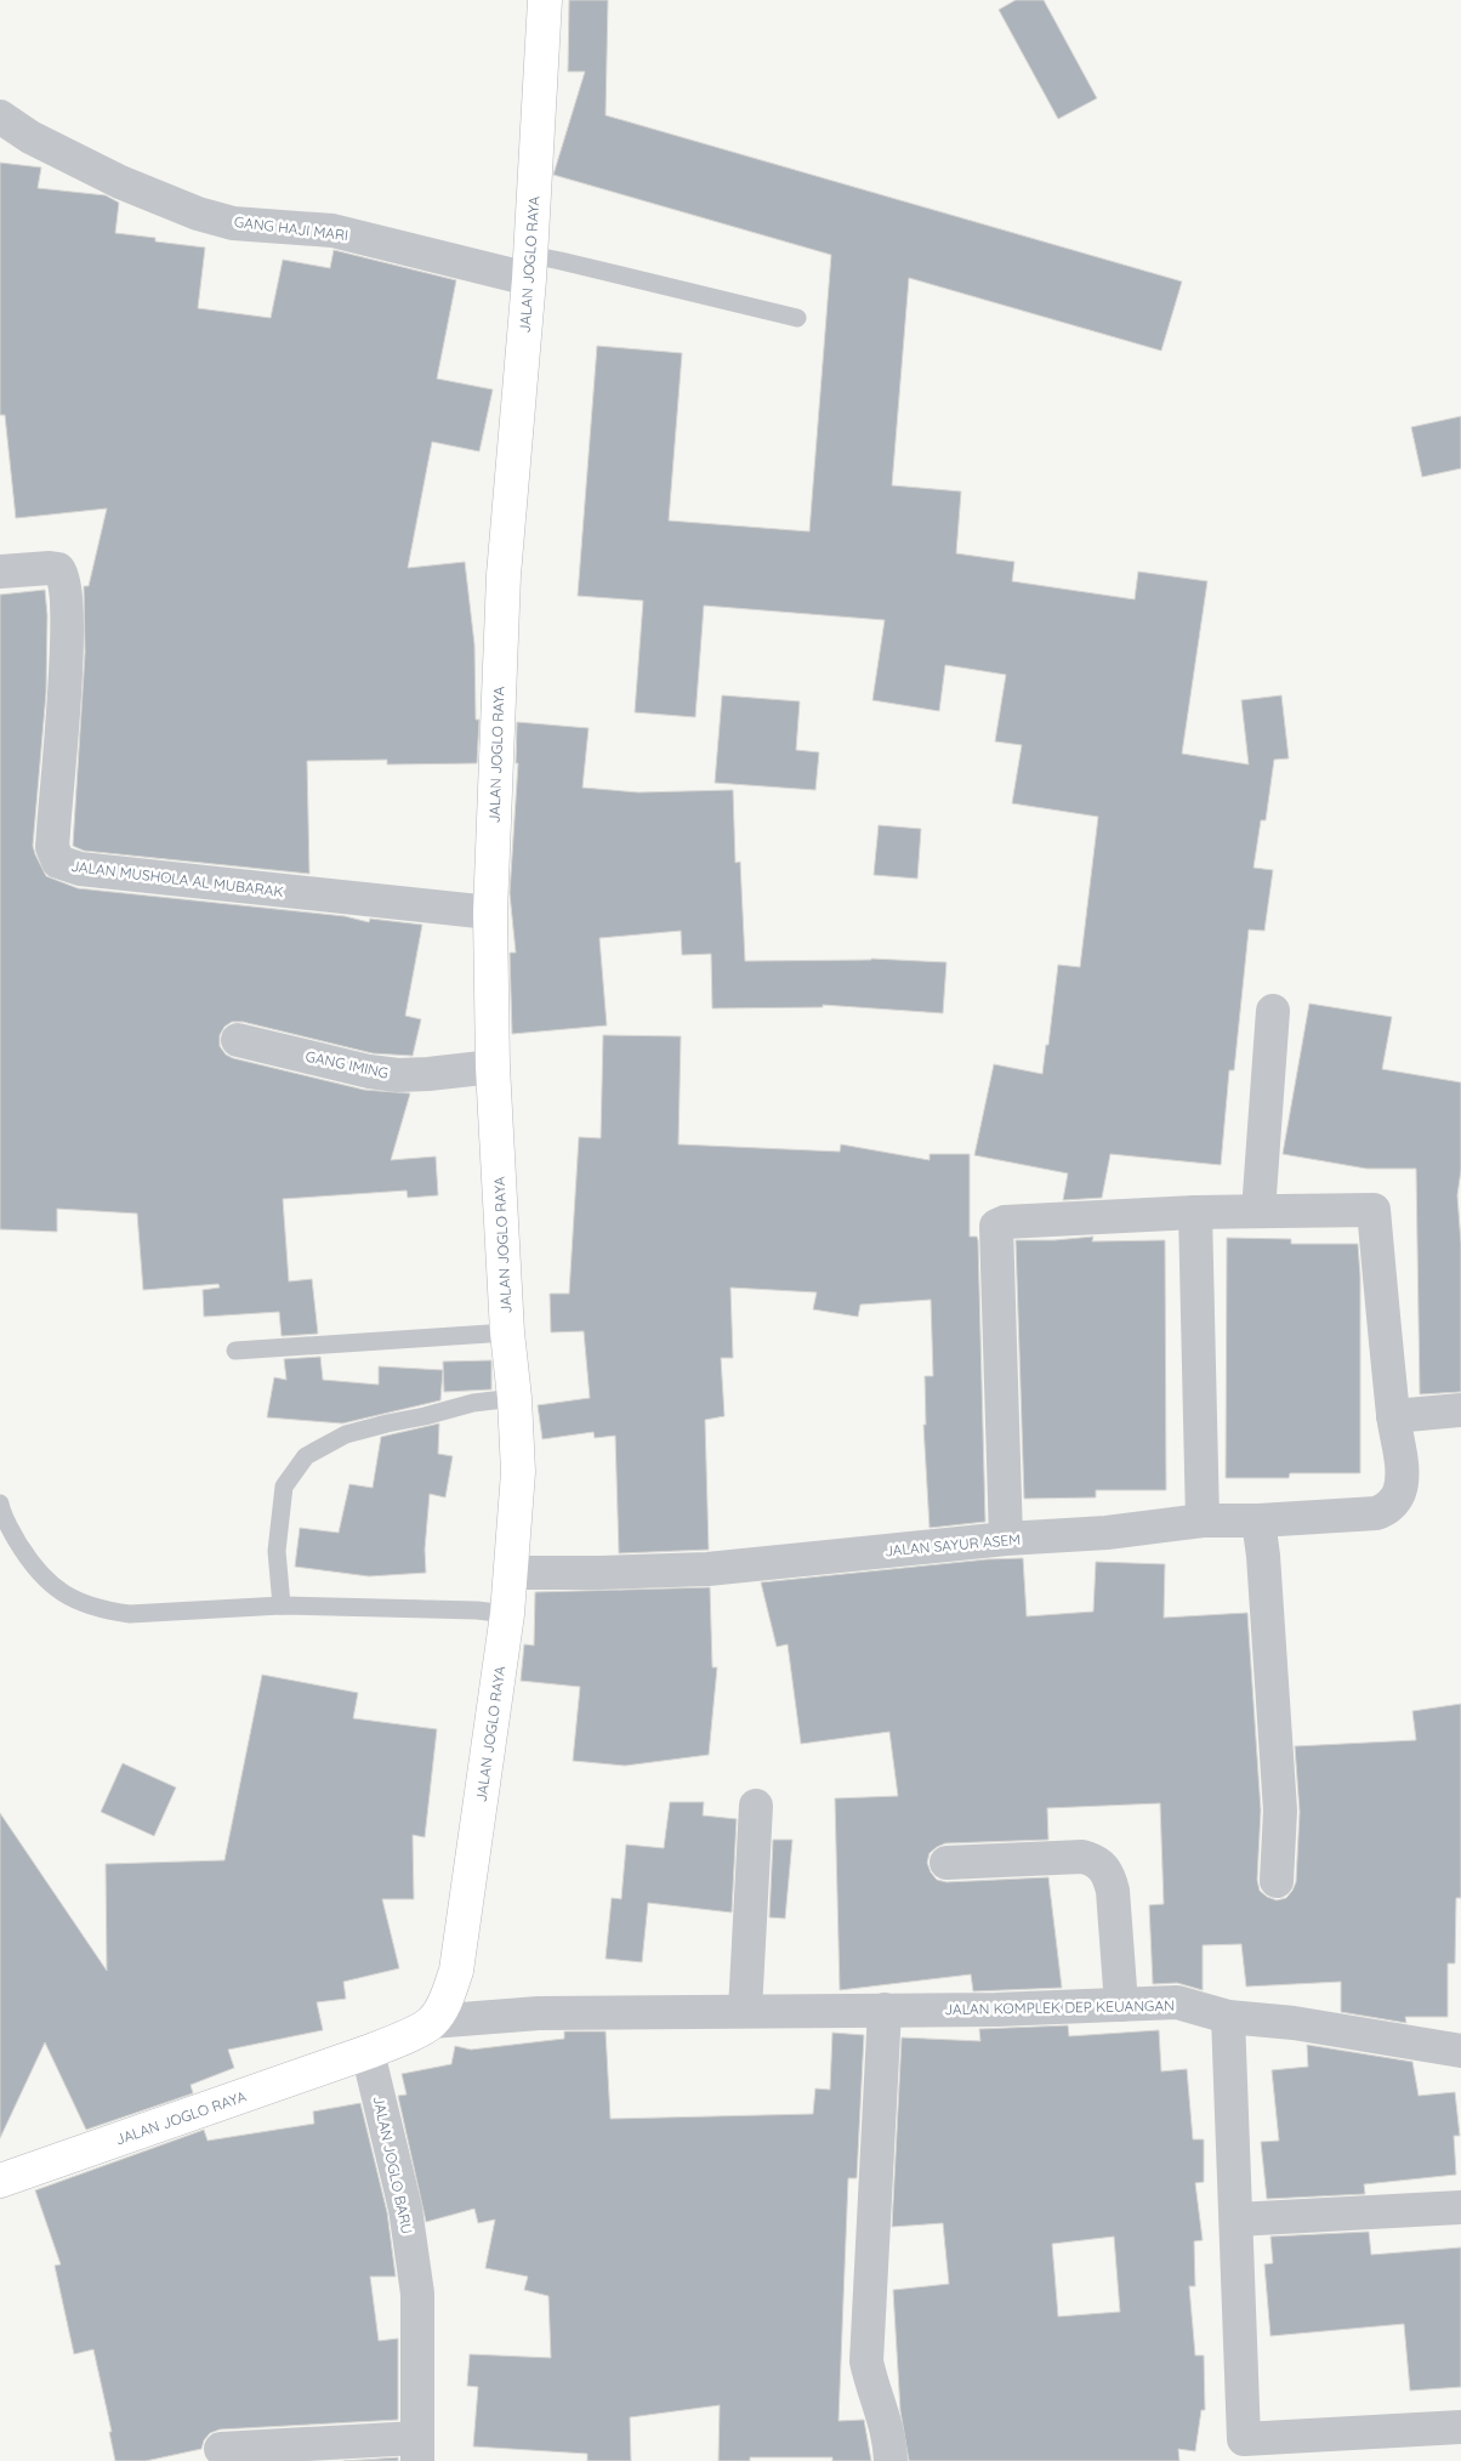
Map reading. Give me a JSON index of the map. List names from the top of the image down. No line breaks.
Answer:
{"streets":{"main road":["JALAN JOGLO RAYA"],"street":["GANG HAJI MARI","JALAN MUSHOLA AL MUBARAK","GANG IMING","JALAN SAYUR ASEM","JALAN KOMPLEK DEP KEUANGAN","JALAN JOGLO BARU"]},"crossings":[["GANG HAJI MARI","JALAN JOGLO RAYA"],["JALAN JOGLO RAYA","JALAN MUSHOLA AL MUBARAK"],["JALAN JOGLO RAYA","GANG IMING"],["JALAN JOGLO RAYA","JALAN SAYUR ASEM"],["JALAN JOGLO RAYA","JALAN KOMPLEK DEP KEUANGAN"],["JALAN JOGLO RAYA","JALAN JOGLO BARU"]]}
